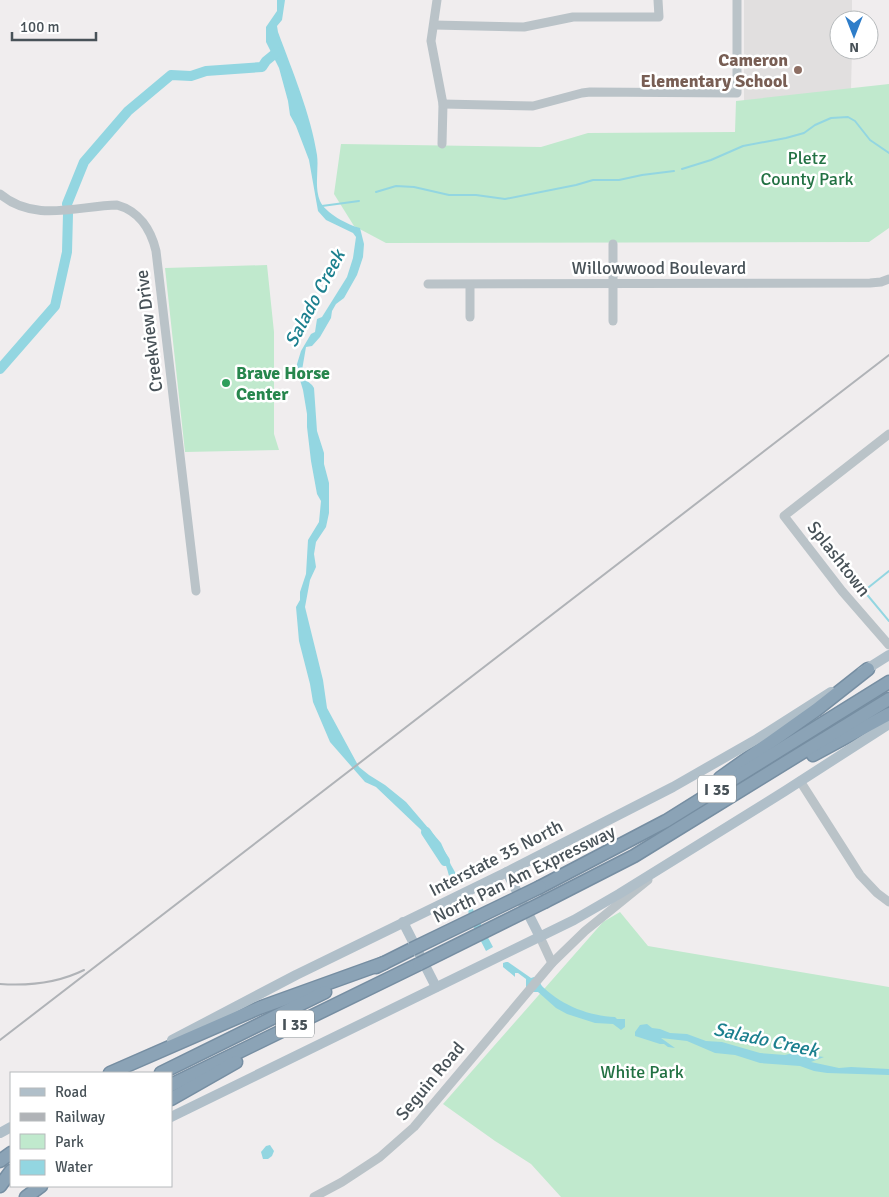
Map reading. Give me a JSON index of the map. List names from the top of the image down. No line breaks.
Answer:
{"streets":{"highway":["I 35","North Pan Am Expressway"],"main road":["Interstate 35 North"],"street":["Willowwood Boulevard","Creekview Drive","Splashtown","Seguin Road"]},"water":["Salado Creek"],"parks":["Pletz County Park","White Park"],"places":["Cameron Elementary School","Brave Horse Center"],"legend":["Road","Railway","Park","Water"],"scale_bar":"100 m","north":"bottom"}
